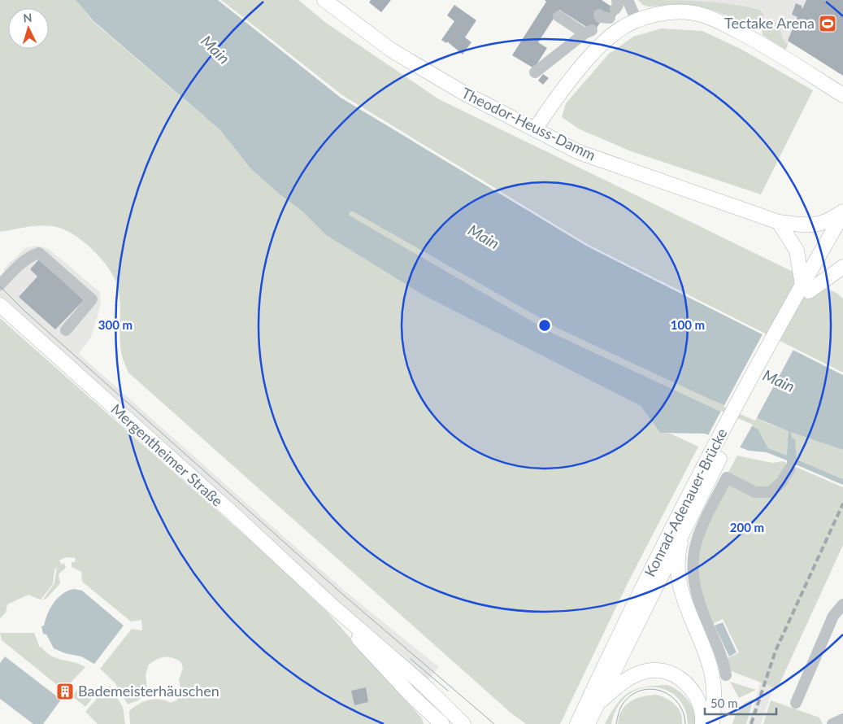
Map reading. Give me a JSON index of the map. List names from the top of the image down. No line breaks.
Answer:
{"streets":{"main road":["Theodor-Heuss-Damm","Mergentheimer Straße","Konrad-Adenauer-Brücke"]},"water":["Main"],"places":{"sports":["Tectake Arena"],"building":["Bademeisterhäuschen"]},"scale_bar":"50 m","north":"top","rings":["100 m","300 m","200 m"]}
